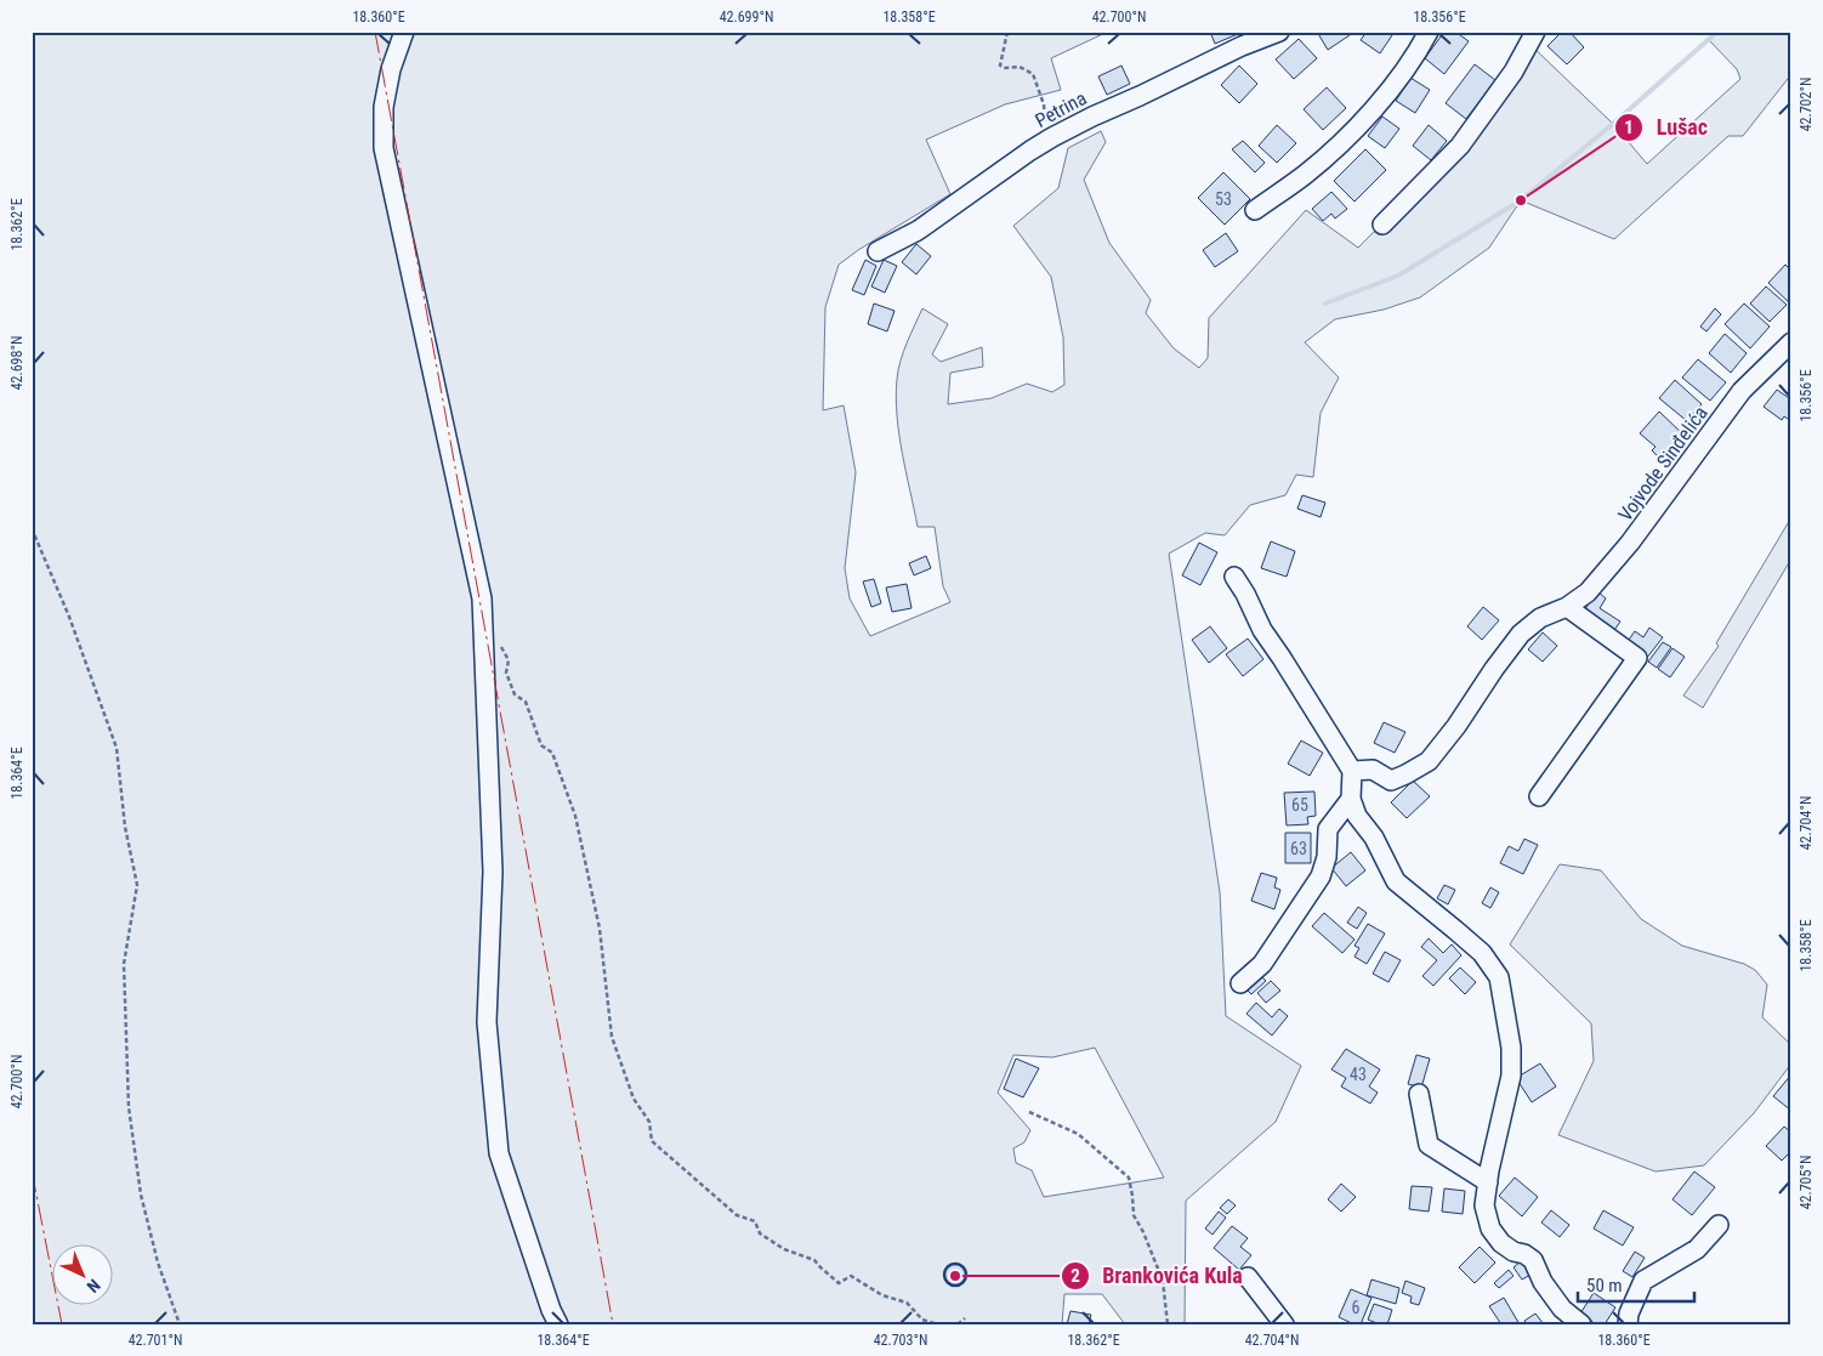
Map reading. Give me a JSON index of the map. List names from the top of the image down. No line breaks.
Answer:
{"streets":{"street":["Petrina","Vojvode Sinđelića"]},"places":["Lušac","Brankovića Kula"],"house_numbers":["53","65","63","43","6"],"scale_bar":"50 m","north":"bottom right","coordinates":["18.360°E","42.699°N","18.358°E","42.700°N","18.356°E","42.702°N","18.362°E","42.698°N","18.364°E","42.704°N","42.705°N","42.701°N","42.703°N"]}
